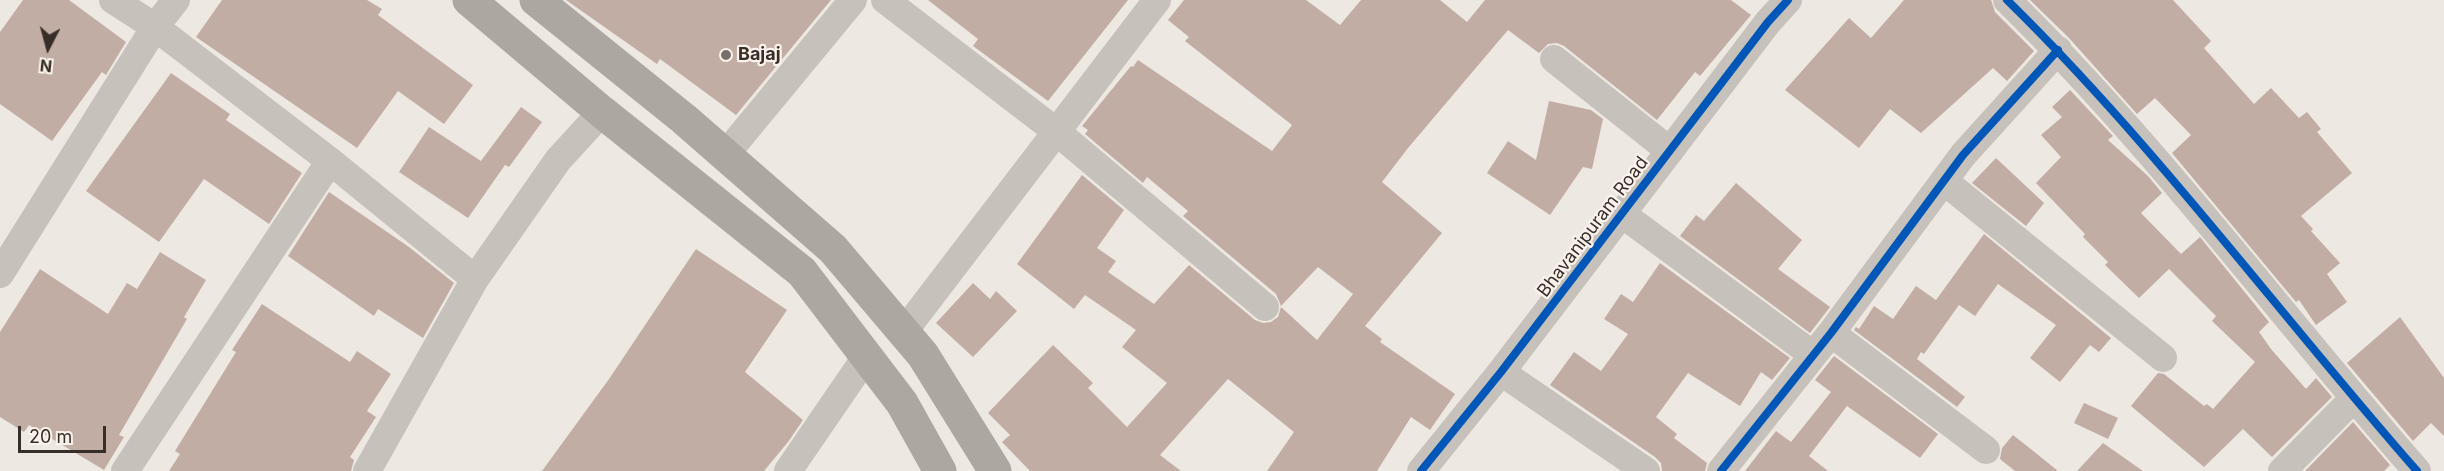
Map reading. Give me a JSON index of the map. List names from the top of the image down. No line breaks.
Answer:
{"streets":{"street":["Bhavanipuram Road"]},"places":["Bajaj"],"scale_bar":"20 m","north":"bottom"}
